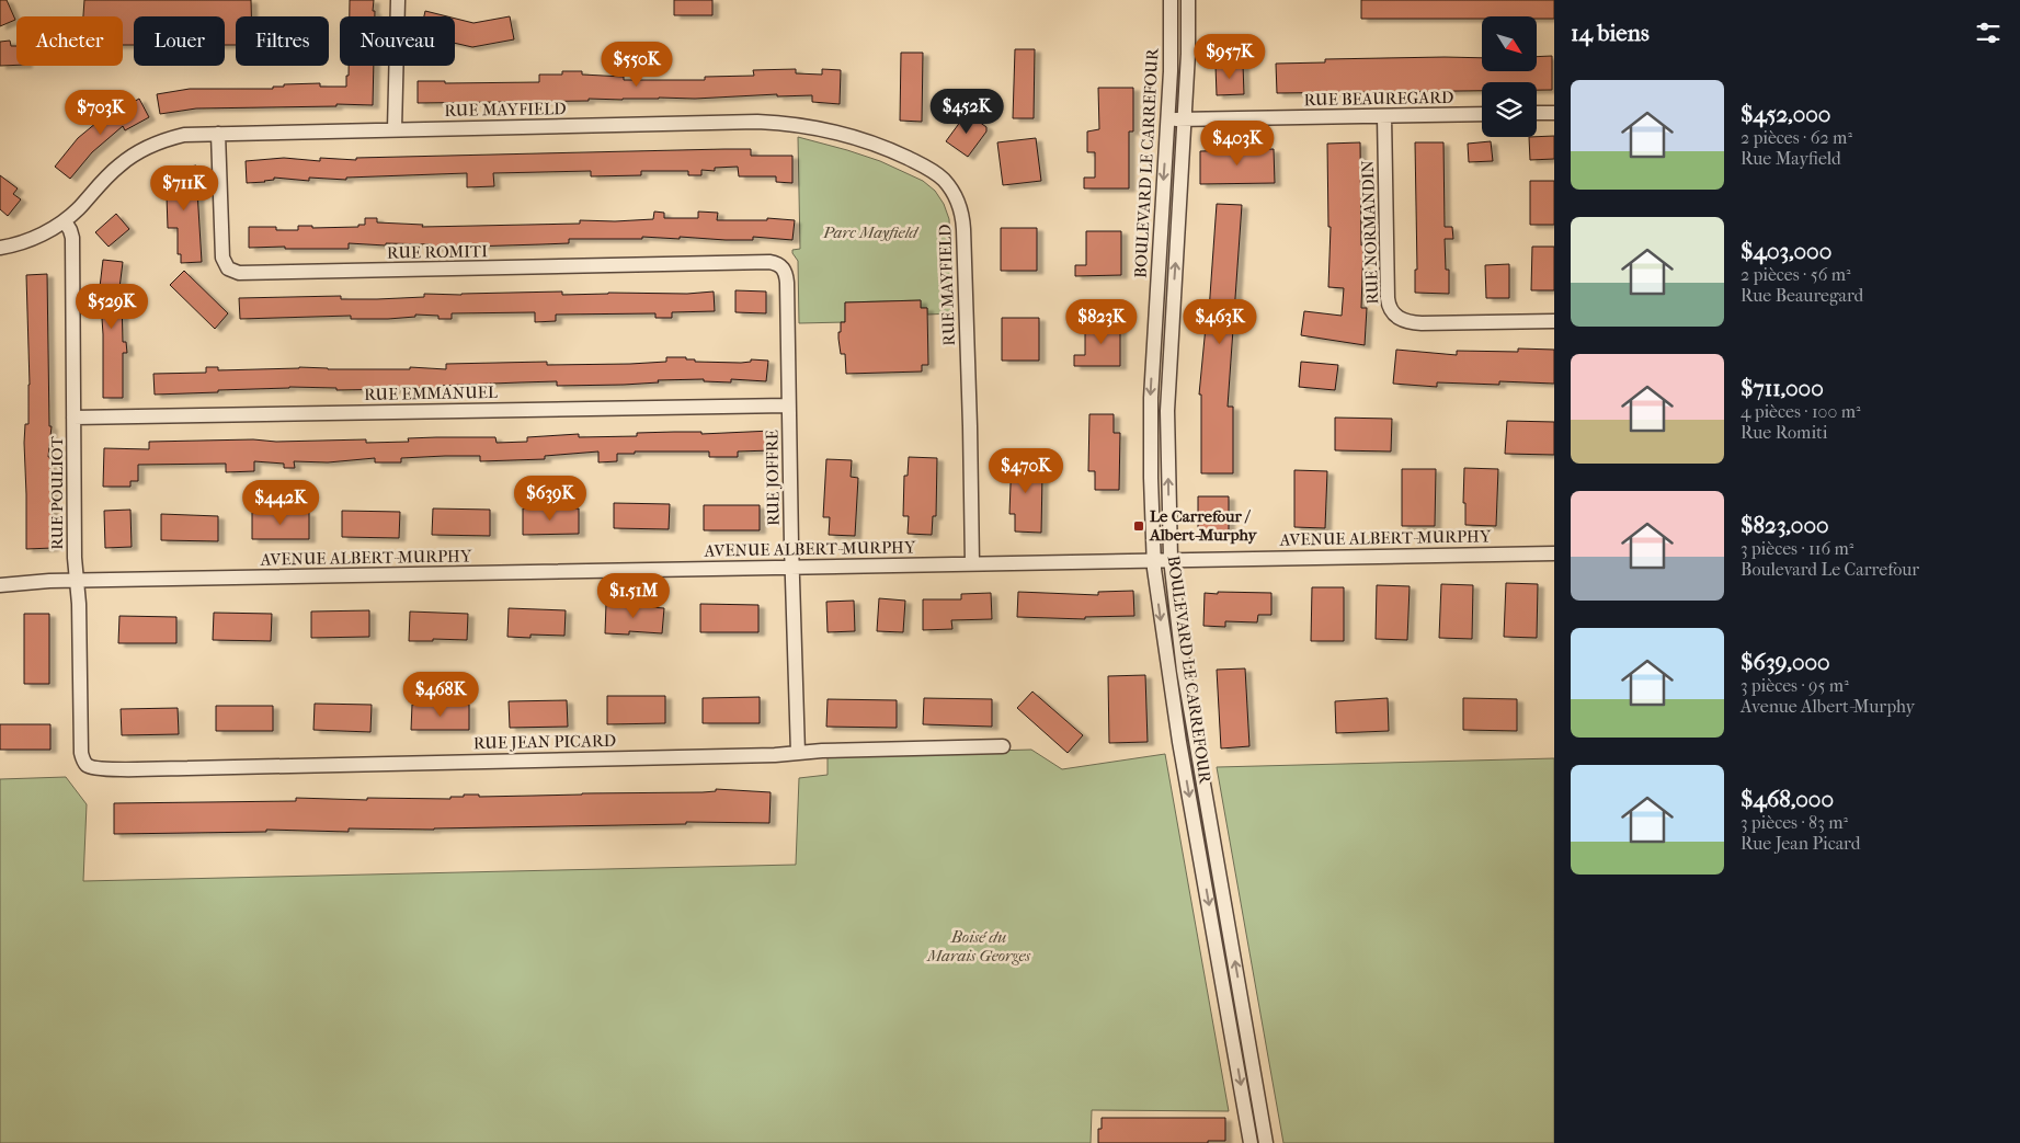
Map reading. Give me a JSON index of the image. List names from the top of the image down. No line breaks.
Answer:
{"streets":{"street":["RUE BEAUREGARD","RUE MAYFIELD","BOULEVARD LE CARREFOUR","RUE NORMANDIN","RUE ROMITI","RUE EMMANUEL","RUE JOFFRE","RUE POULIOT","AVENUE ALBERT-MURPHY","RUE JEAN PICARD"]},"crossings":[["RUE BEAUREGARD","BOULEVARD LE CARREFOUR"],["RUE BEAUREGARD","RUE NORMANDIN"],["RUE MAYFIELD","RUE ROMITI"],["RUE MAYFIELD","RUE POULIOT"],["RUE MAYFIELD","AVENUE ALBERT-MURPHY"],["BOULEVARD LE CARREFOUR","AVENUE ALBERT-MURPHY"],["RUE ROMITI","RUE JOFFRE"],["RUE EMMANUEL","RUE JOFFRE"],["RUE EMMANUEL","RUE POULIOT"],["RUE JOFFRE","AVENUE ALBERT-MURPHY"],["RUE JOFFRE","RUE JEAN PICARD"],["RUE POULIOT","AVENUE ALBERT-MURPHY"],["RUE POULIOT","RUE JEAN PICARD"]],"parks":["Parc Mayfield","Boisé du Marais Georges"],"places":{"transit":["Le Carrefour / Albert-Murphy"]},"north":"bottom right","page":{"heading":"14 biens","chip":["Acheter","Louer","Filtres","Nouveau"],"price":["$957K","$550K","$452K","$703K","$403K","$711K","$529K","$823K","$463K","$470K","$639K","$442K","$1.51M","$468K"],"list":[{"name":"$452,000","note":"2 pièces · 62 m² · Rue Mayfield"},{"name":"$403,000","note":"2 pièces · 56 m² · Rue Beauregard"},{"name":"$711,000","note":"4 pièces · 100 m² · Rue Romiti"},{"name":"$823,000","note":"3 pièces · 116 m² · Boulevard Le Carrefour"},{"name":"$639,000","note":"3 pièces · 95 m² · Avenue Albert-Murphy"},{"name":"$468,000","note":"3 pièces · 83 m² · Rue Jean Picard"}]}}
